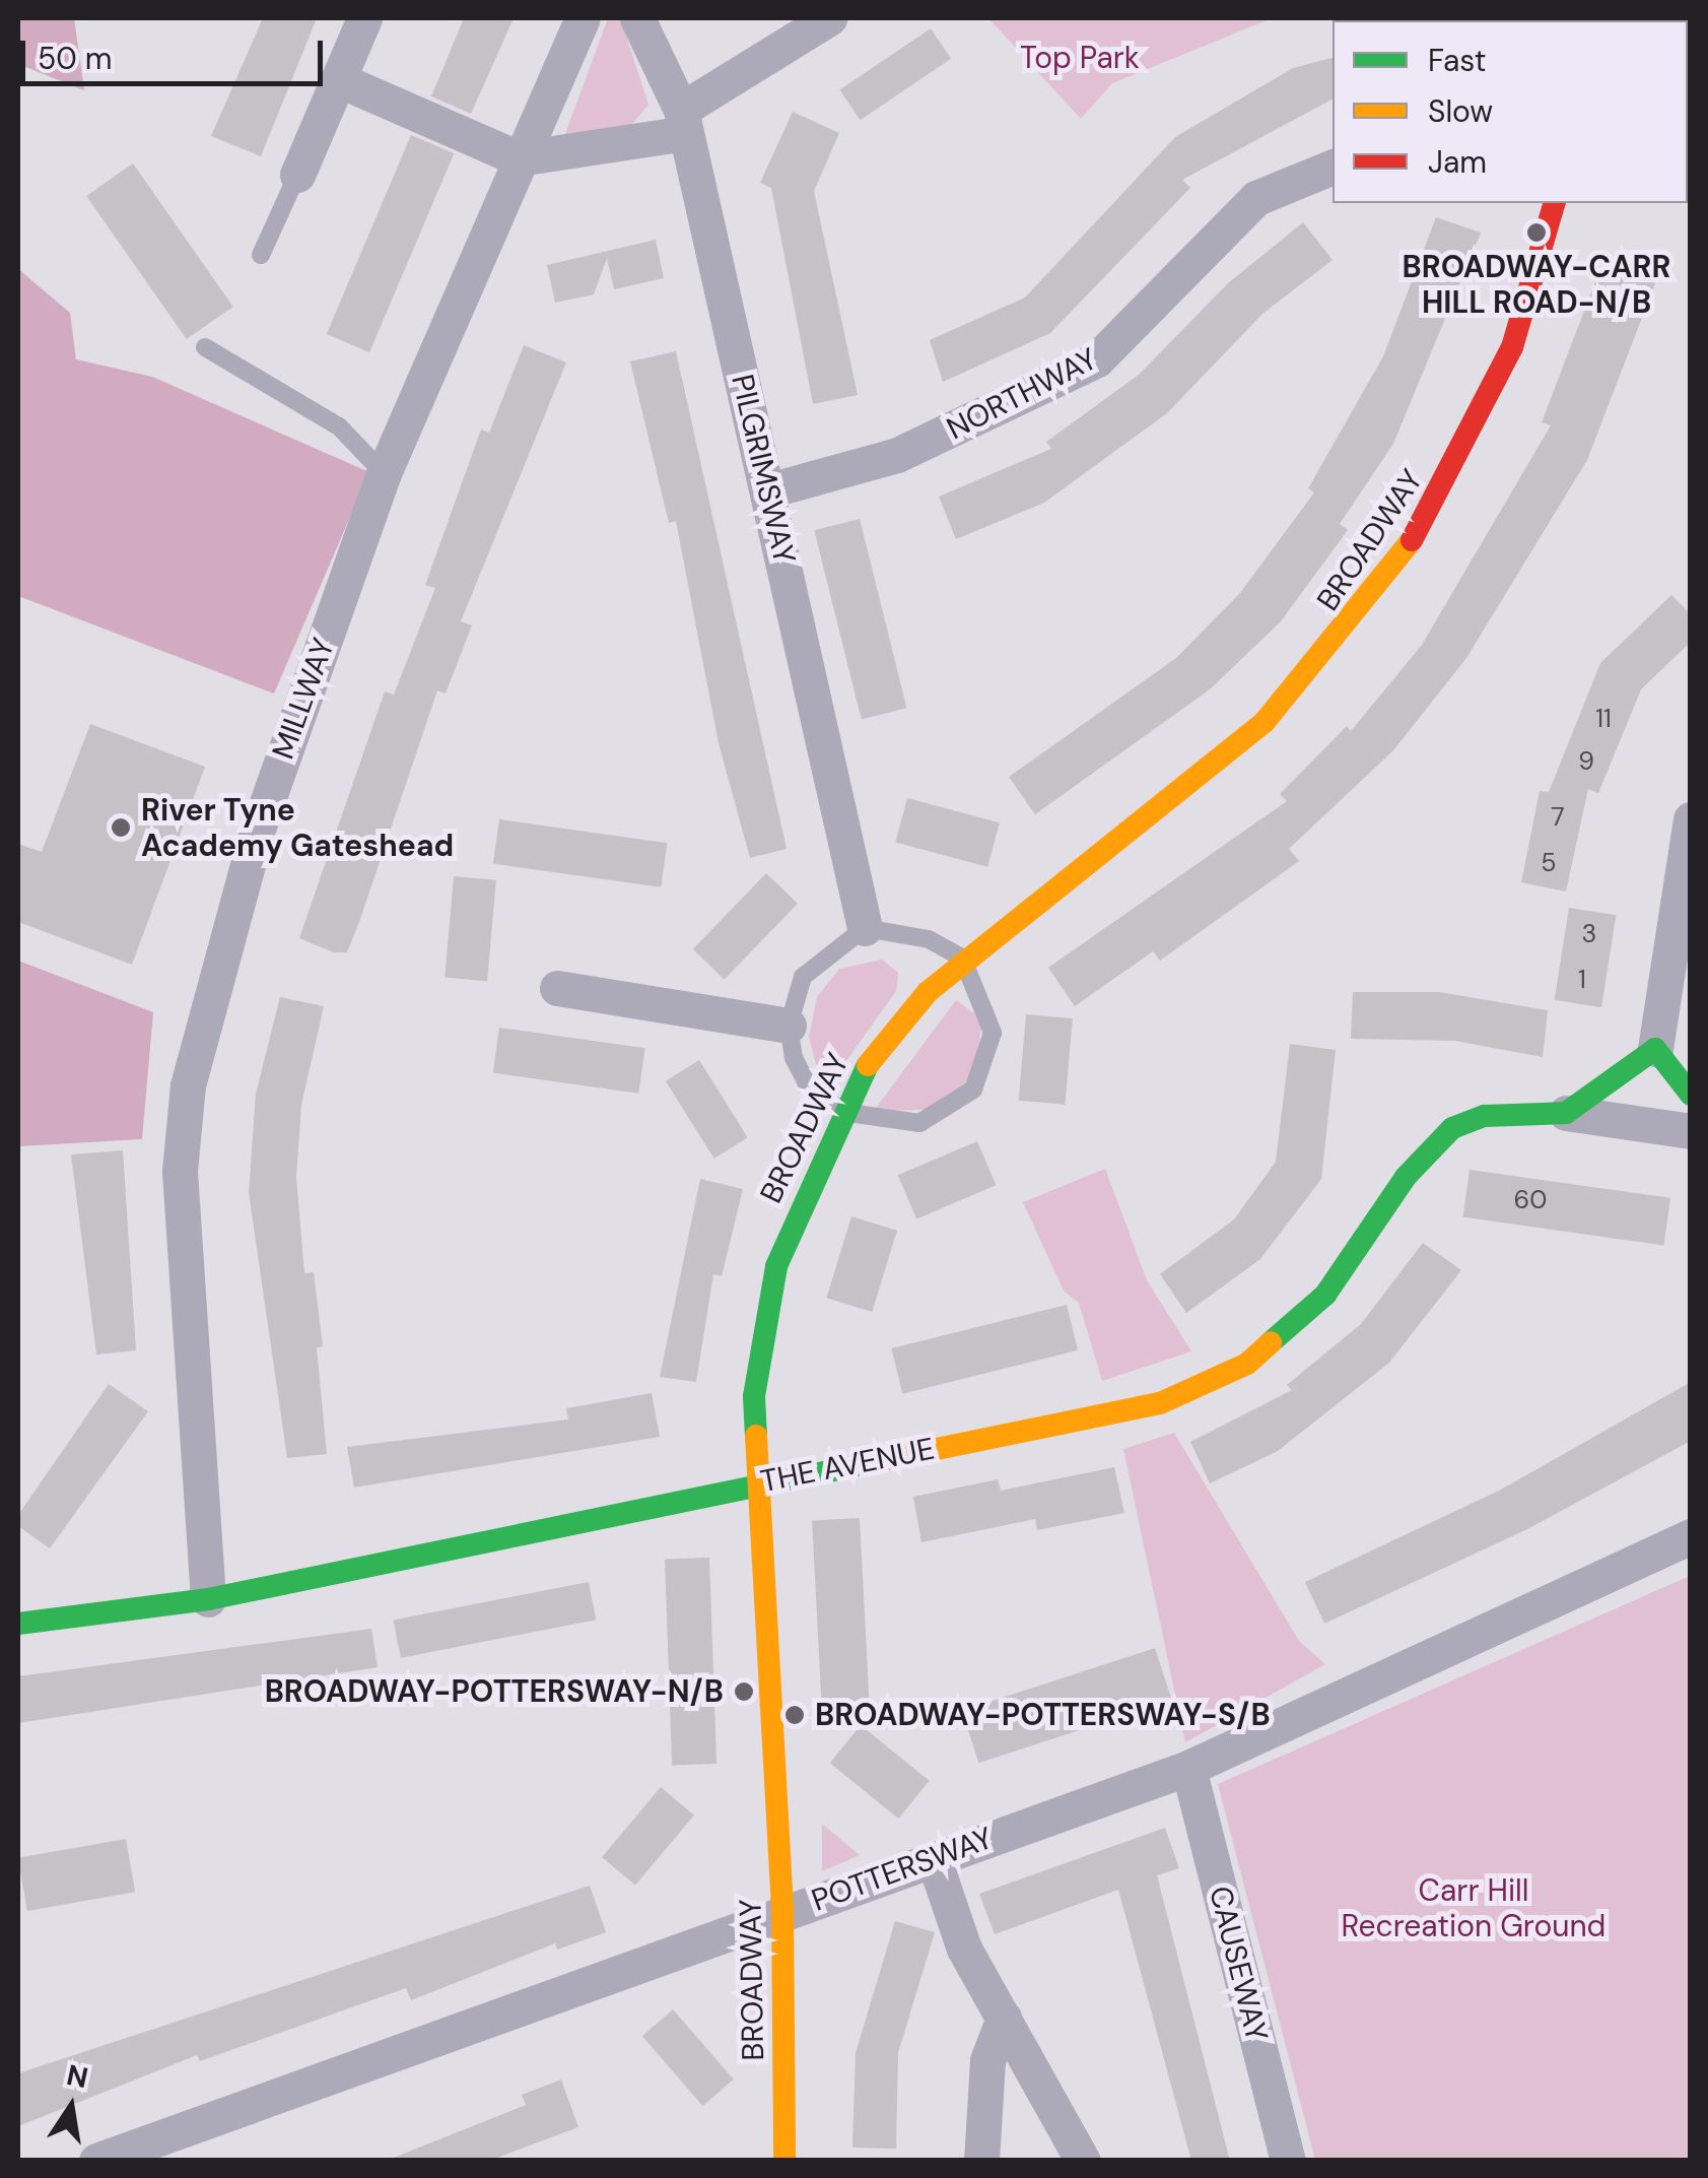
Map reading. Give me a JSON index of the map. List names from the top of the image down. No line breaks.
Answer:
{"streets":{"street":["NORTHWAY","PILGRIMSWAY","BROADWAY","MILLWAY","THE AVENUE","POTTERSWAY","CAUSEWAY"]},"crossings":[["NORTHWAY","PILGRIMSWAY"],["BROADWAY","THE AVENUE"],["BROADWAY","POTTERSWAY"],["MILLWAY","THE AVENUE"],["POTTERSWAY","CAUSEWAY"]],"parks":["Top Park","Carr Hill Recreation Ground"],"places":["BROADWAY-CARR HILL ROAD-N/B","River Tyne Academy Gateshead","BROADWAY-POTTERSWAY-N/B","BROADWAY-POTTERSWAY-S/B"],"house_numbers":["11","9","7","5","3","1","60"],"legend":["Fast","Slow","Jam"],"scale_bar":"50 m","north":"top"}
